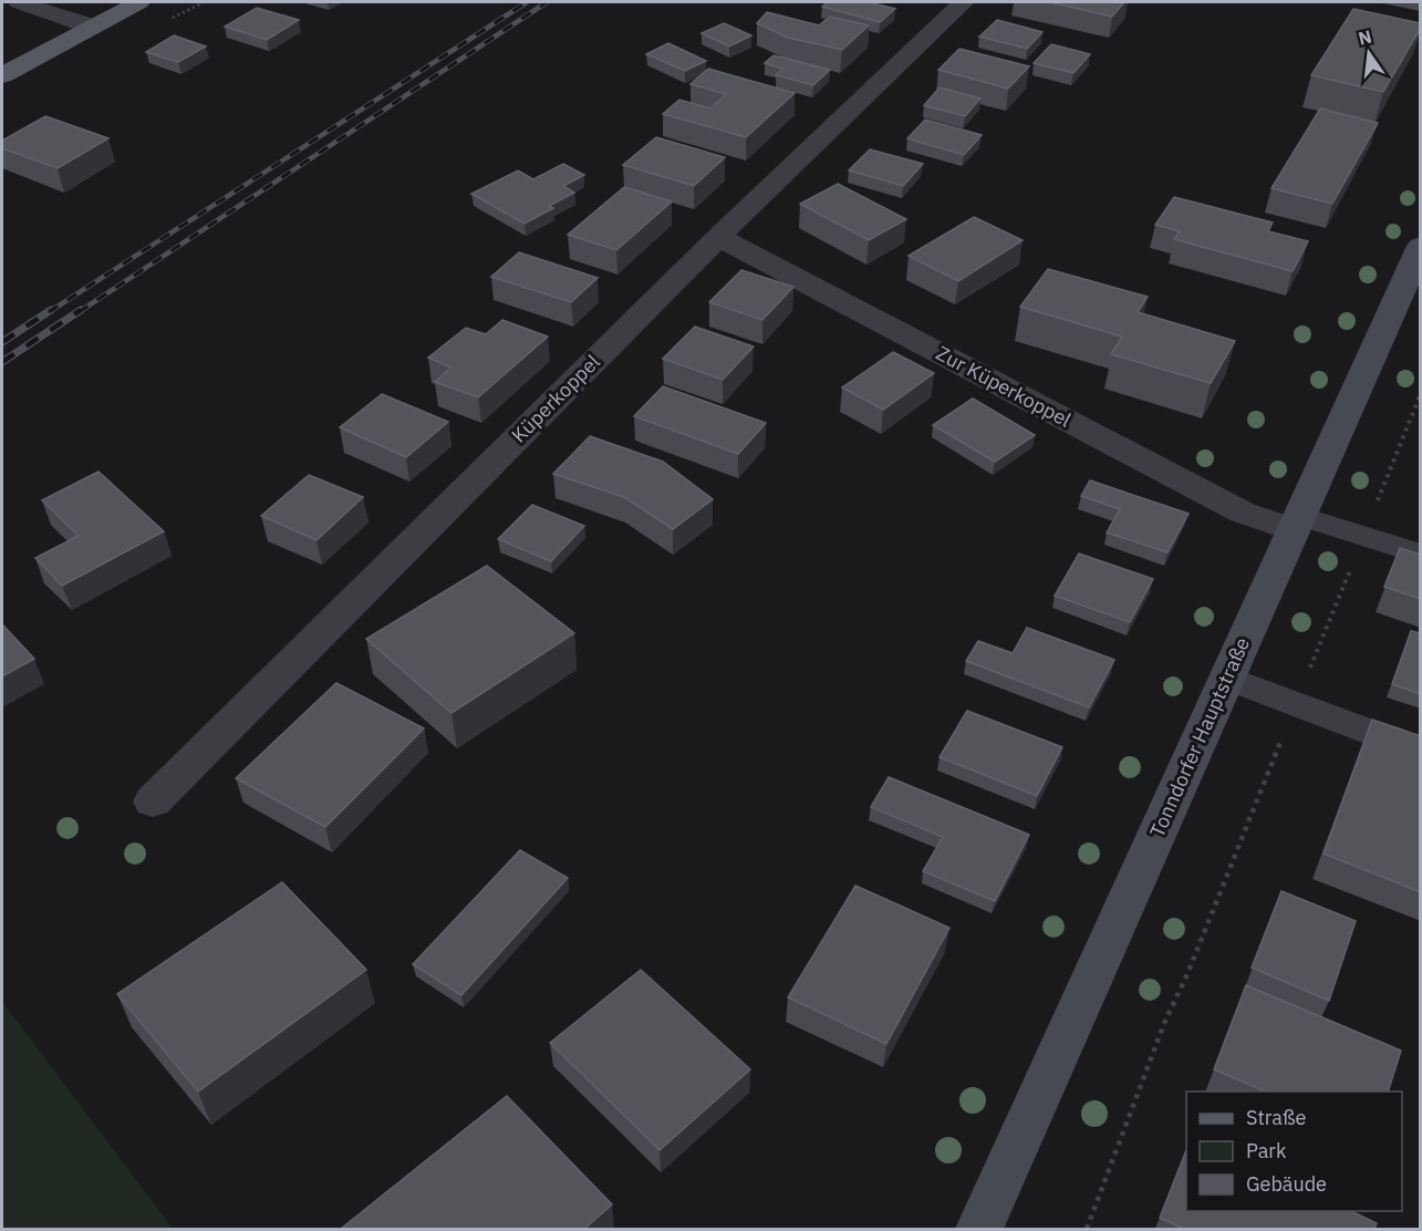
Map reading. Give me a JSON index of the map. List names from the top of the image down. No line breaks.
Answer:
{"streets":{"main road":["Tonndorfer Hauptstraße"],"street":["Zur Küperkoppel","Küperkoppel"]},"crossings":[["Zur Küperkoppel","Küperkoppel"],["Zur Küperkoppel","Tonndorfer Hauptstraße"]],"legend":["Straße","Park","Gebäude"],"north":"top"}
